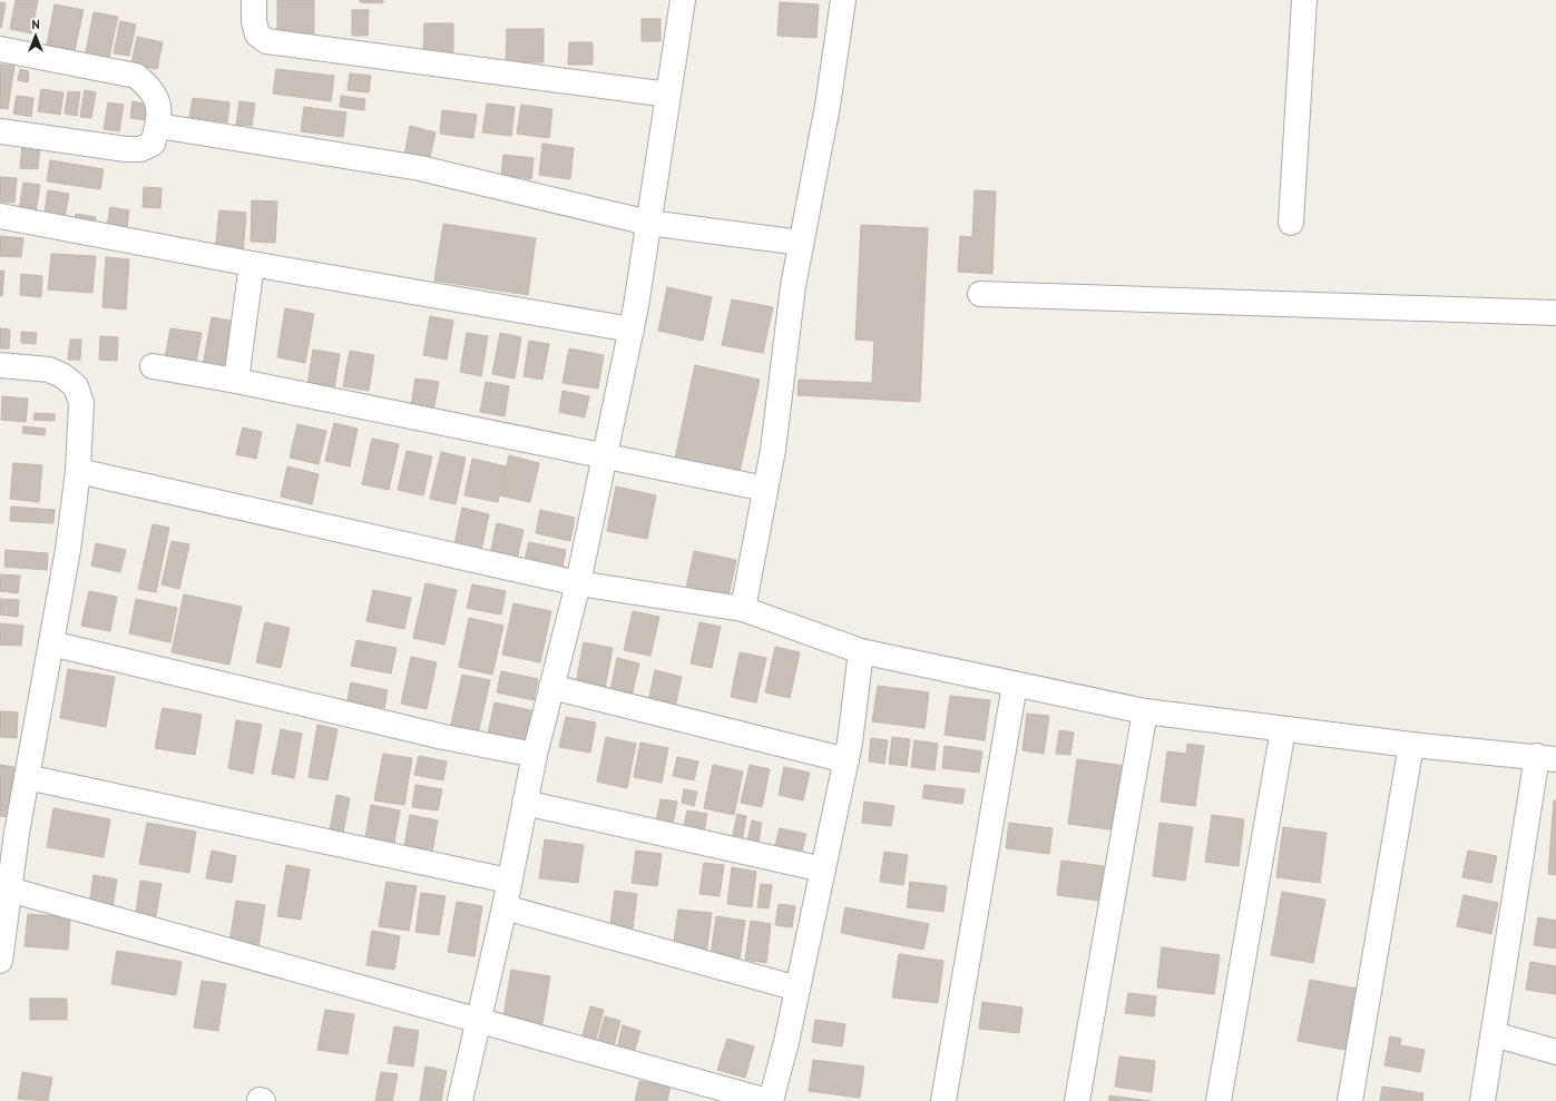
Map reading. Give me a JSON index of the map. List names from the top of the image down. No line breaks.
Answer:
{"north":"top"}
